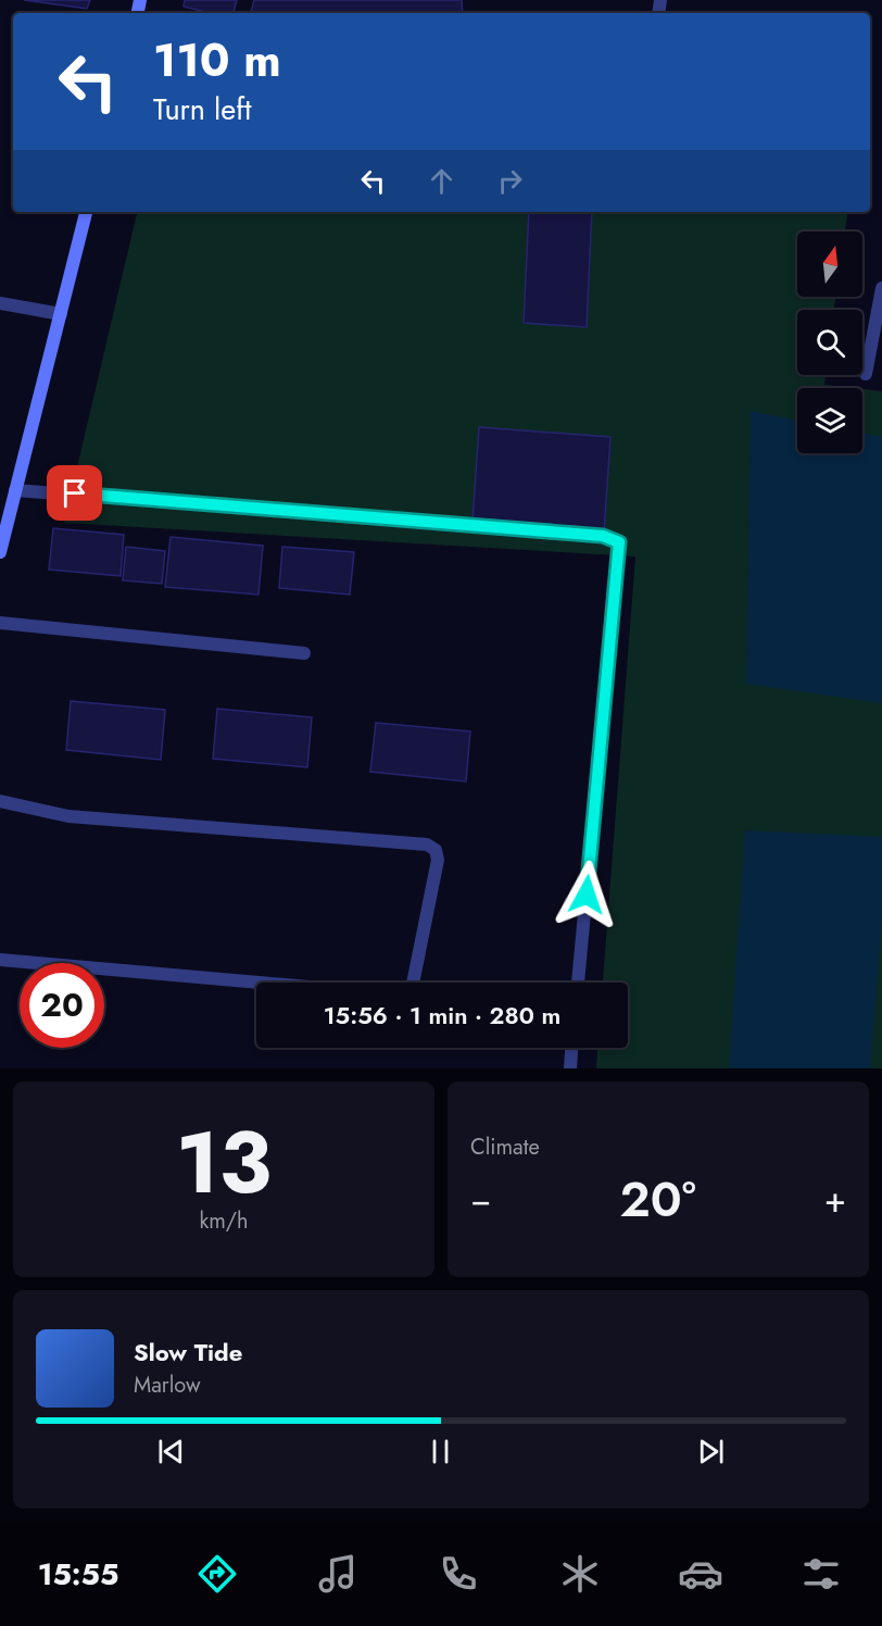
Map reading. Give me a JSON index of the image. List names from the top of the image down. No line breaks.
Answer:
{"north":"top","page":{"turn":["110 m","Turn left"],"limit":"20","trip":"15:56 · 1 min · 280 m","tile":[["13","km/h"],"Climate"],"heat":["−","20°","+"],"song":["Slow Tide","Marlow"],"tabs":"15:55"}}
